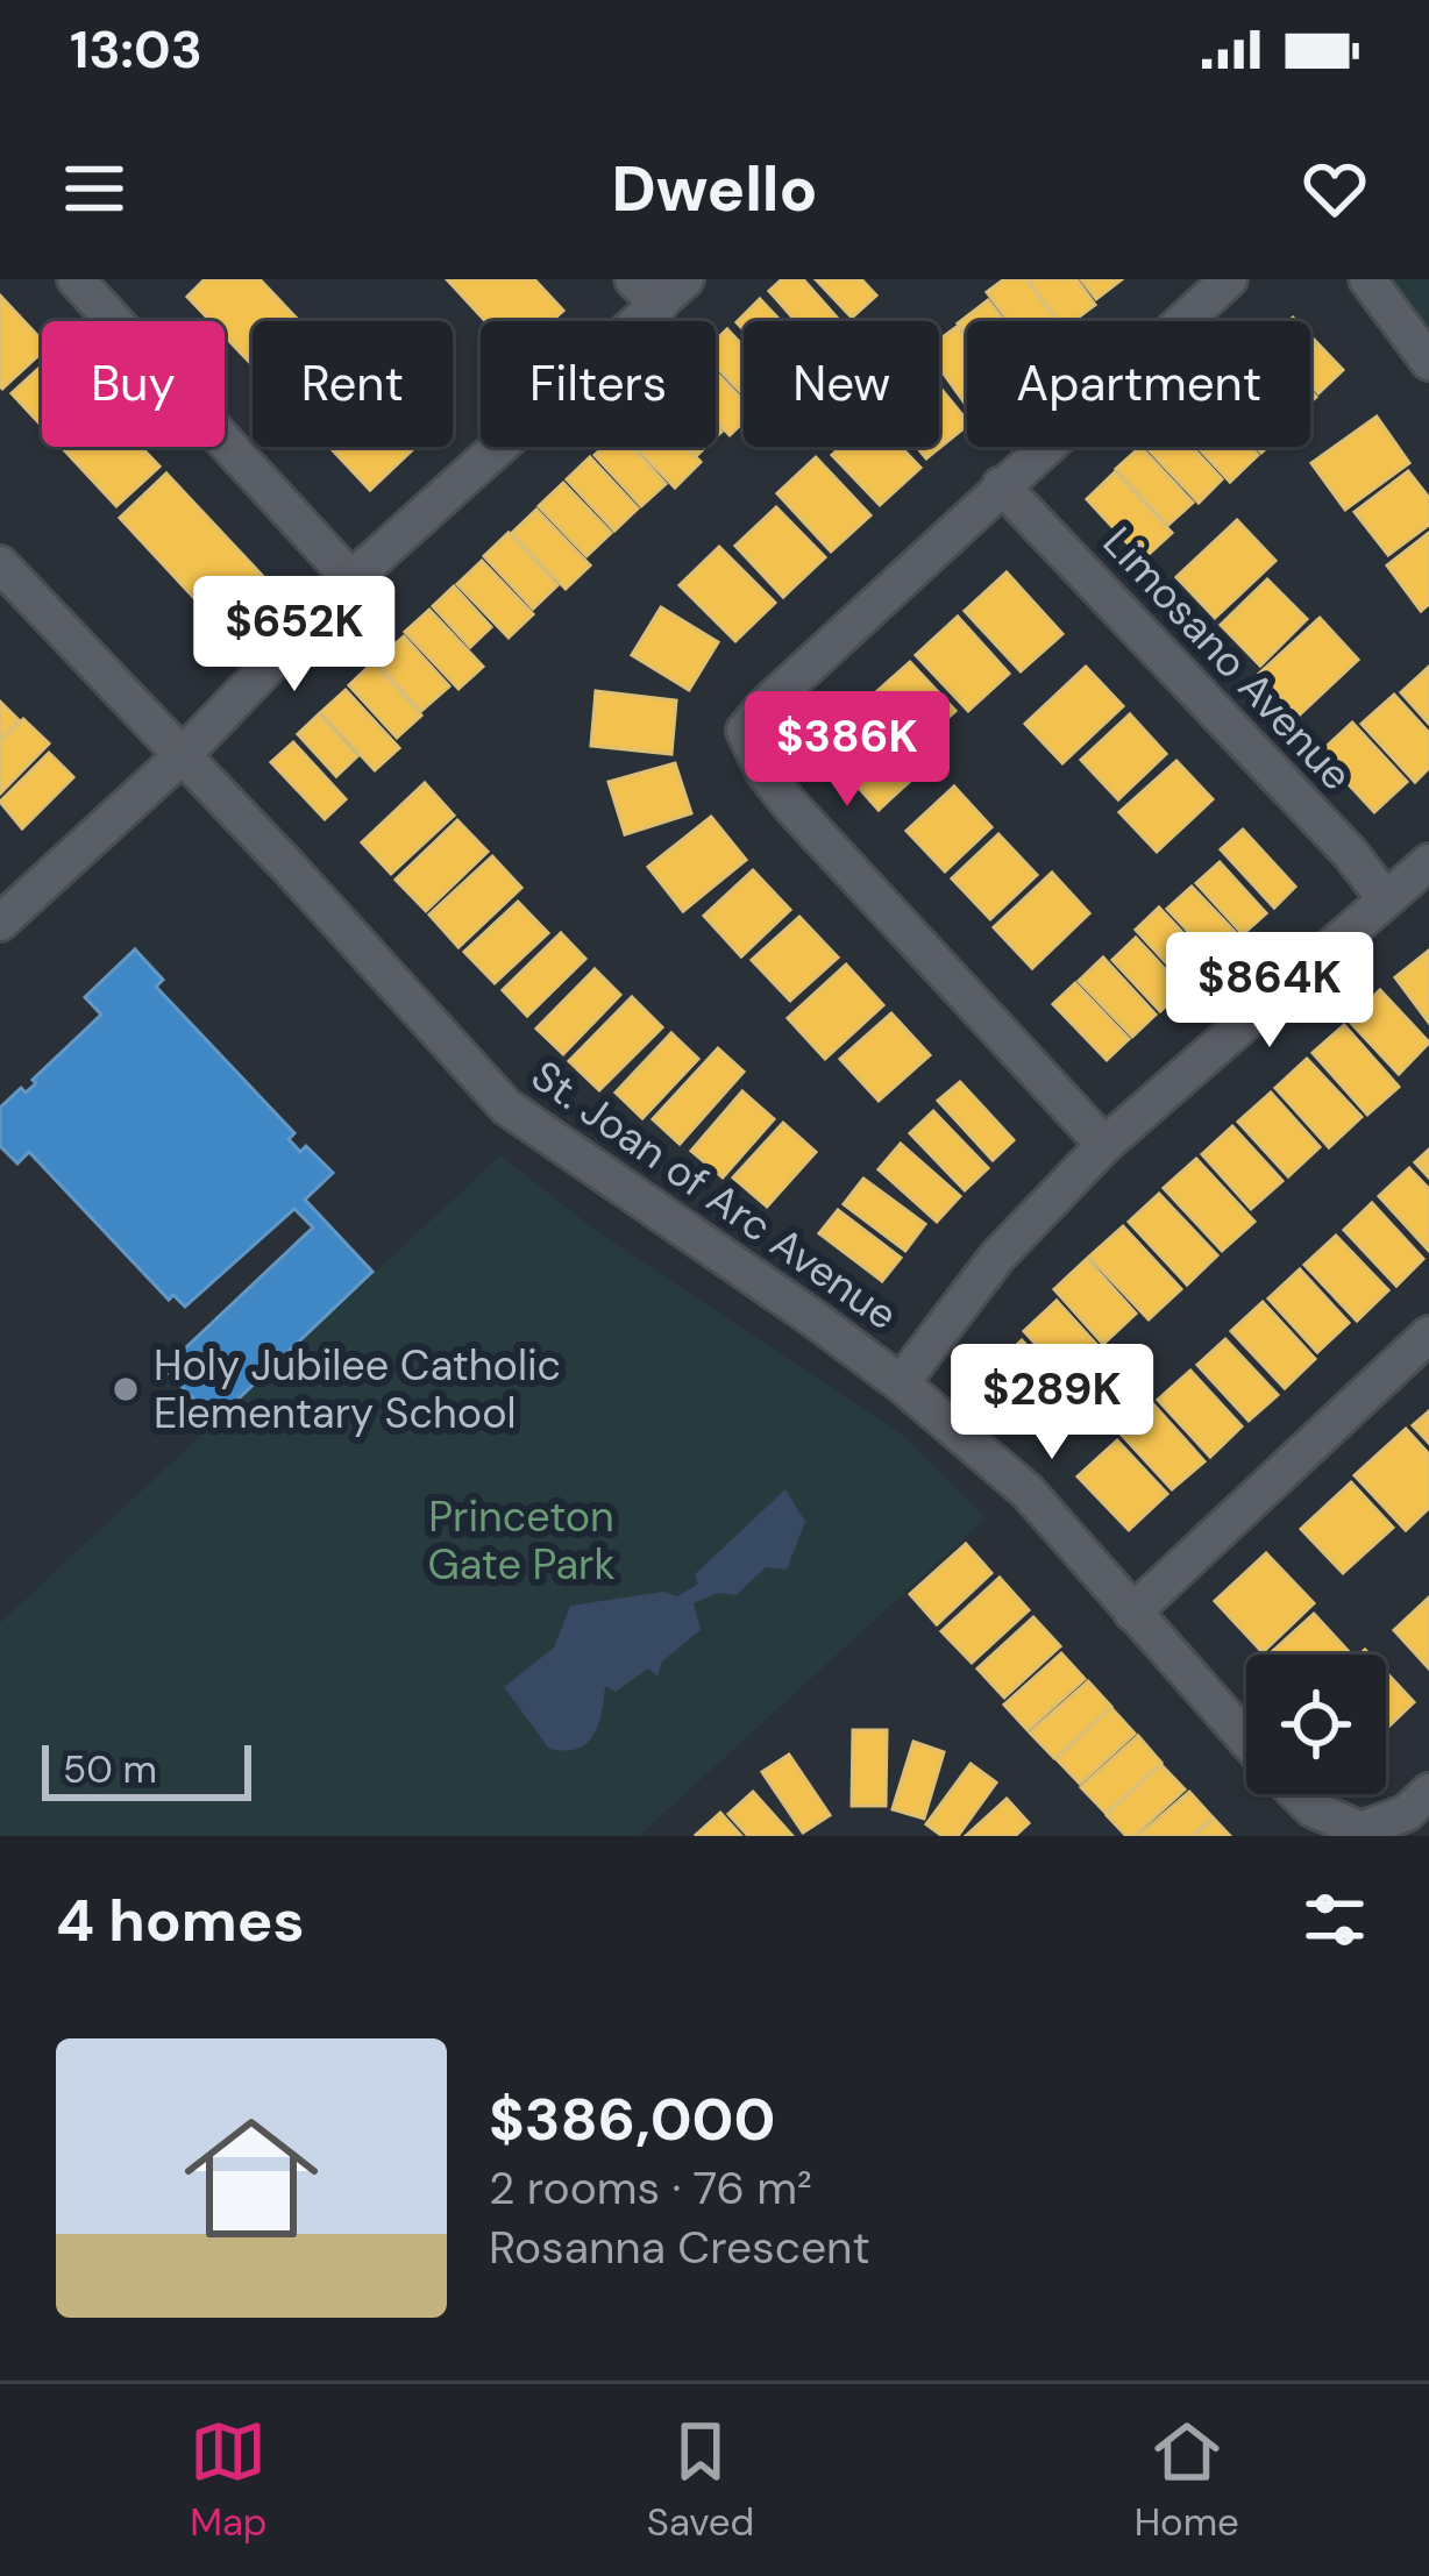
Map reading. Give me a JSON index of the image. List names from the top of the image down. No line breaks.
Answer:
{"streets":{"street":["Limosano Avenue","St. Joan of Arc Avenue"]},"parks":["Princeton Gate Park"],"places":["Holy Jubilee Catholic Elementary School"],"scale_bar":"50 m","page":{"status":"13:03","header":"Dwello","chip":["Buy","Rent","Filters","New","Apartment"],"price":["$652K","$386K","$864K","$289K"],"scale":"50 m","heading":"4 homes","list":[{"name":"$386,000","note":"2 rooms · 76 m² · Rosanna Crescent"}],"tabs":["Map","Saved","Home"]}}
